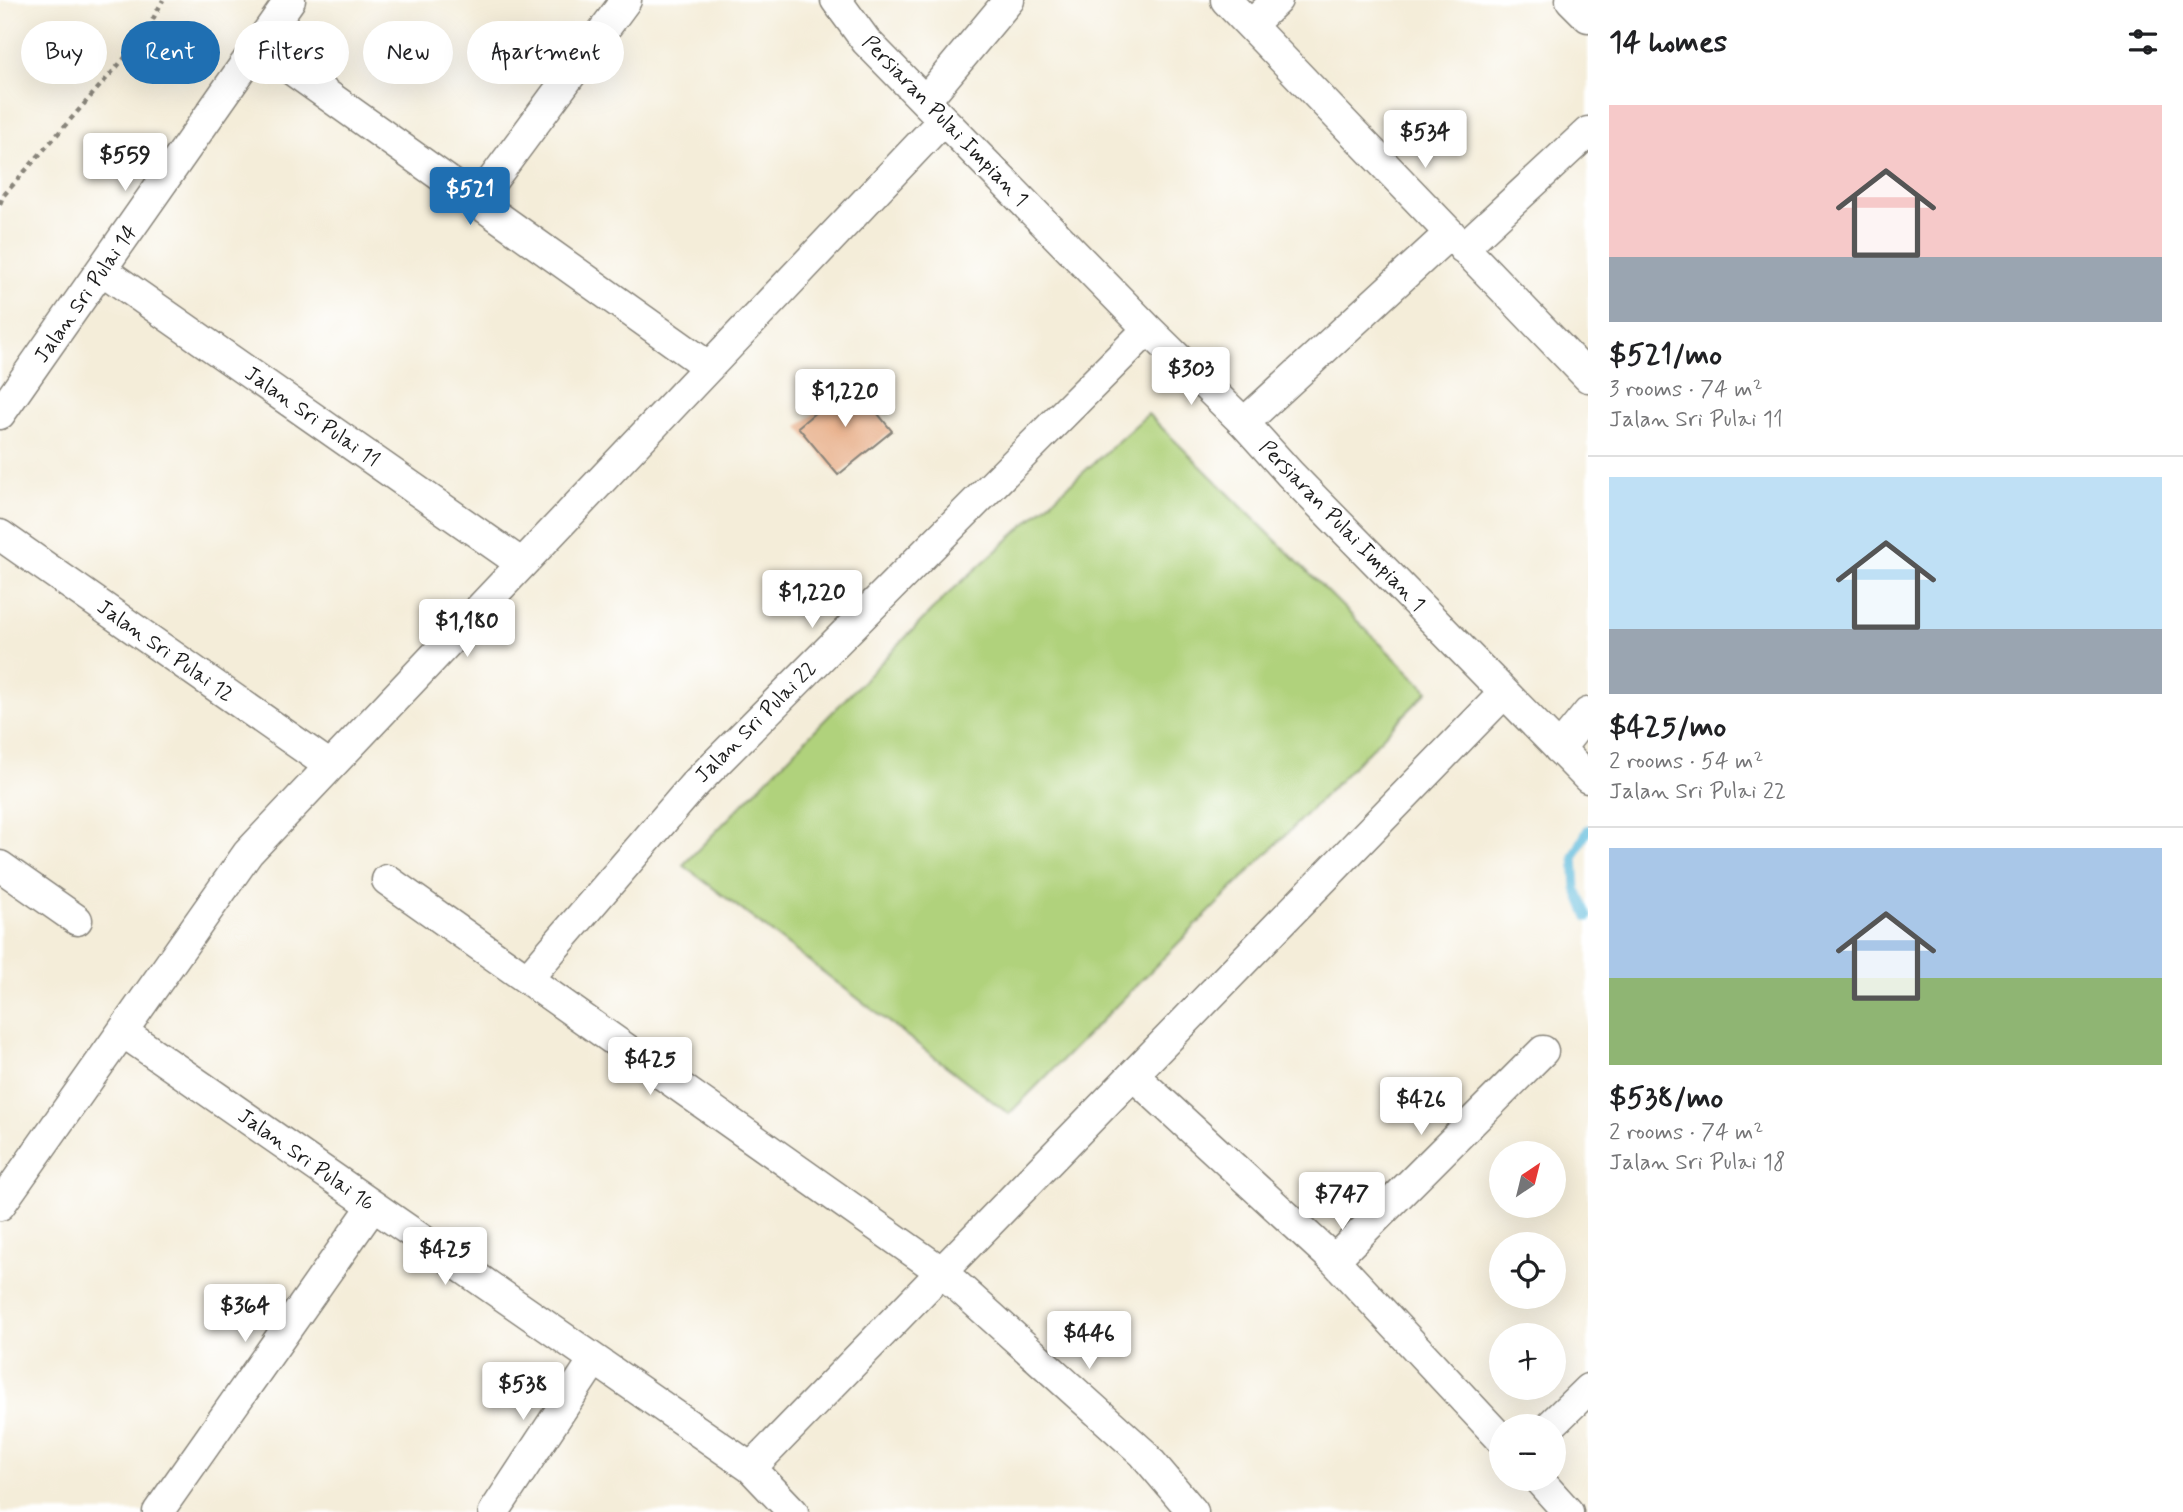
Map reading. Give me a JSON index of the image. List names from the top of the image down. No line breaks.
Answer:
{"streets":{"street":["Persiaran Pulai Impian 1","Jalan Sri Pulai 14","Jalan Sri Pulai 11","Jalan Sri Pulai 12","Jalan Sri Pulai 22","Jalan Sri Pulai 16"]},"crossings":[["Persiaran Pulai Impian 1","Jalan Sri Pulai 22"],["Jalan Sri Pulai 14","Jalan Sri Pulai 11"]],"north":"top right","page":{"heading":"14 homes","chip":["Buy","Rent","Filters","New","Apartment"],"list":[{"name":"$521/mo","note":"3 rooms · 74 m² · Jalan Sri Pulai 11"},{"name":"$425/mo","note":"2 rooms · 54 m² · Jalan Sri Pulai 22"},{"name":"$538/mo","note":"2 rooms · 74 m² · Jalan Sri Pulai 18"}],"price":["$534","$559","$521","$303","$1,220","$1,220","$1,180","$425","$426","$747","$425","$364","$446","$538"],"map_buttons":["+","−"]}}
